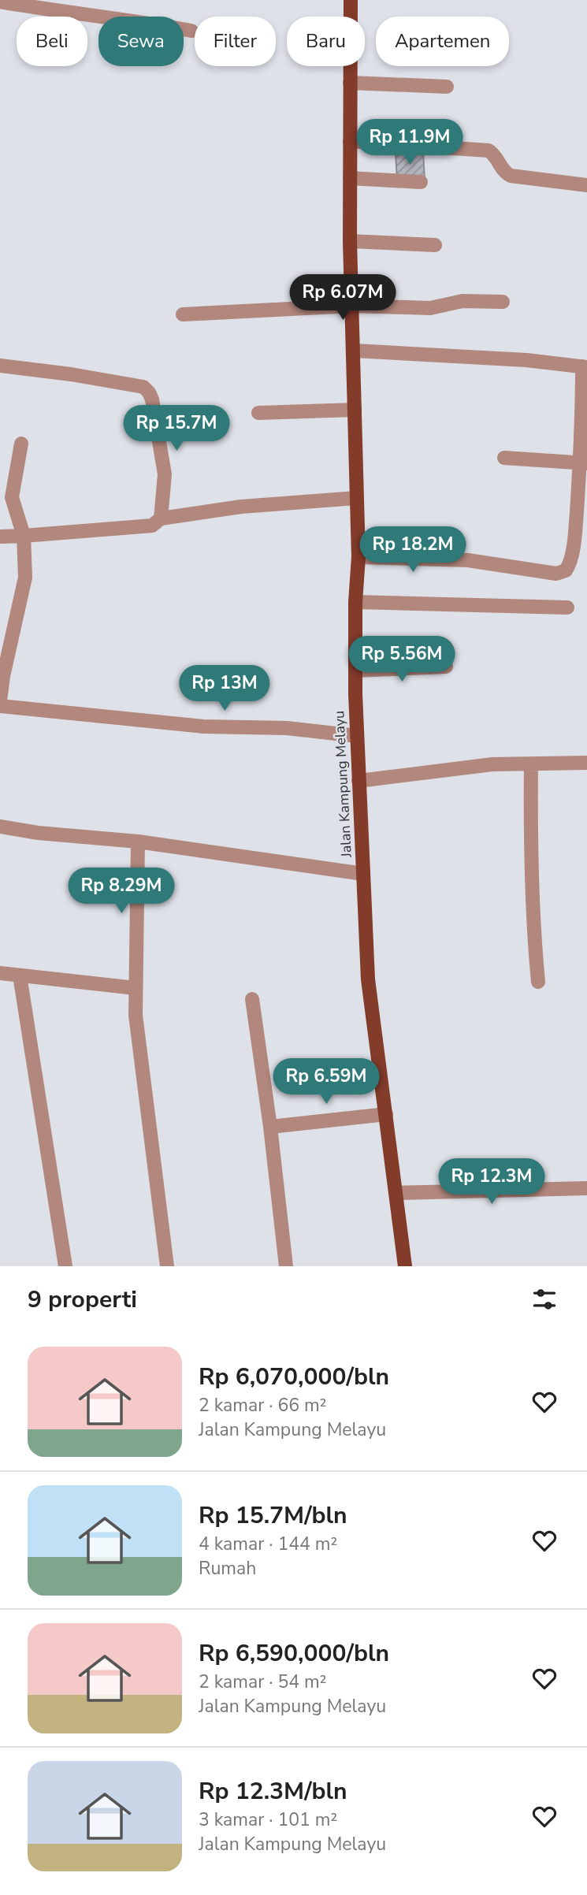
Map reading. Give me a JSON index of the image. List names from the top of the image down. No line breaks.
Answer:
{"streets":{"main road":["Jalan Kampung Melayu"]},"page":{"chip":["Beli","Sewa","Filter","Baru","Apartemen"],"price":["Rp 11.9M","Rp 6.07M","Rp 15.7M","Rp 18.2M","Rp 5.56M","Rp 13M","Rp 8.29M","Rp 6.59M","Rp 12.3M"],"heading":"9 properti","list":[{"name":"Rp 6,070,000/bln","note":"2 kamar · 66 m² · Jalan Kampung Melayu"},{"name":"Rp 15.7M/bln","note":"4 kamar · 144 m² · Rumah"},{"name":"Rp 6,590,000/bln","note":"2 kamar · 54 m² · Jalan Kampung Melayu"},{"name":"Rp 12.3M/bln","note":"3 kamar · 101 m² · Jalan Kampung Melayu"}]}}
